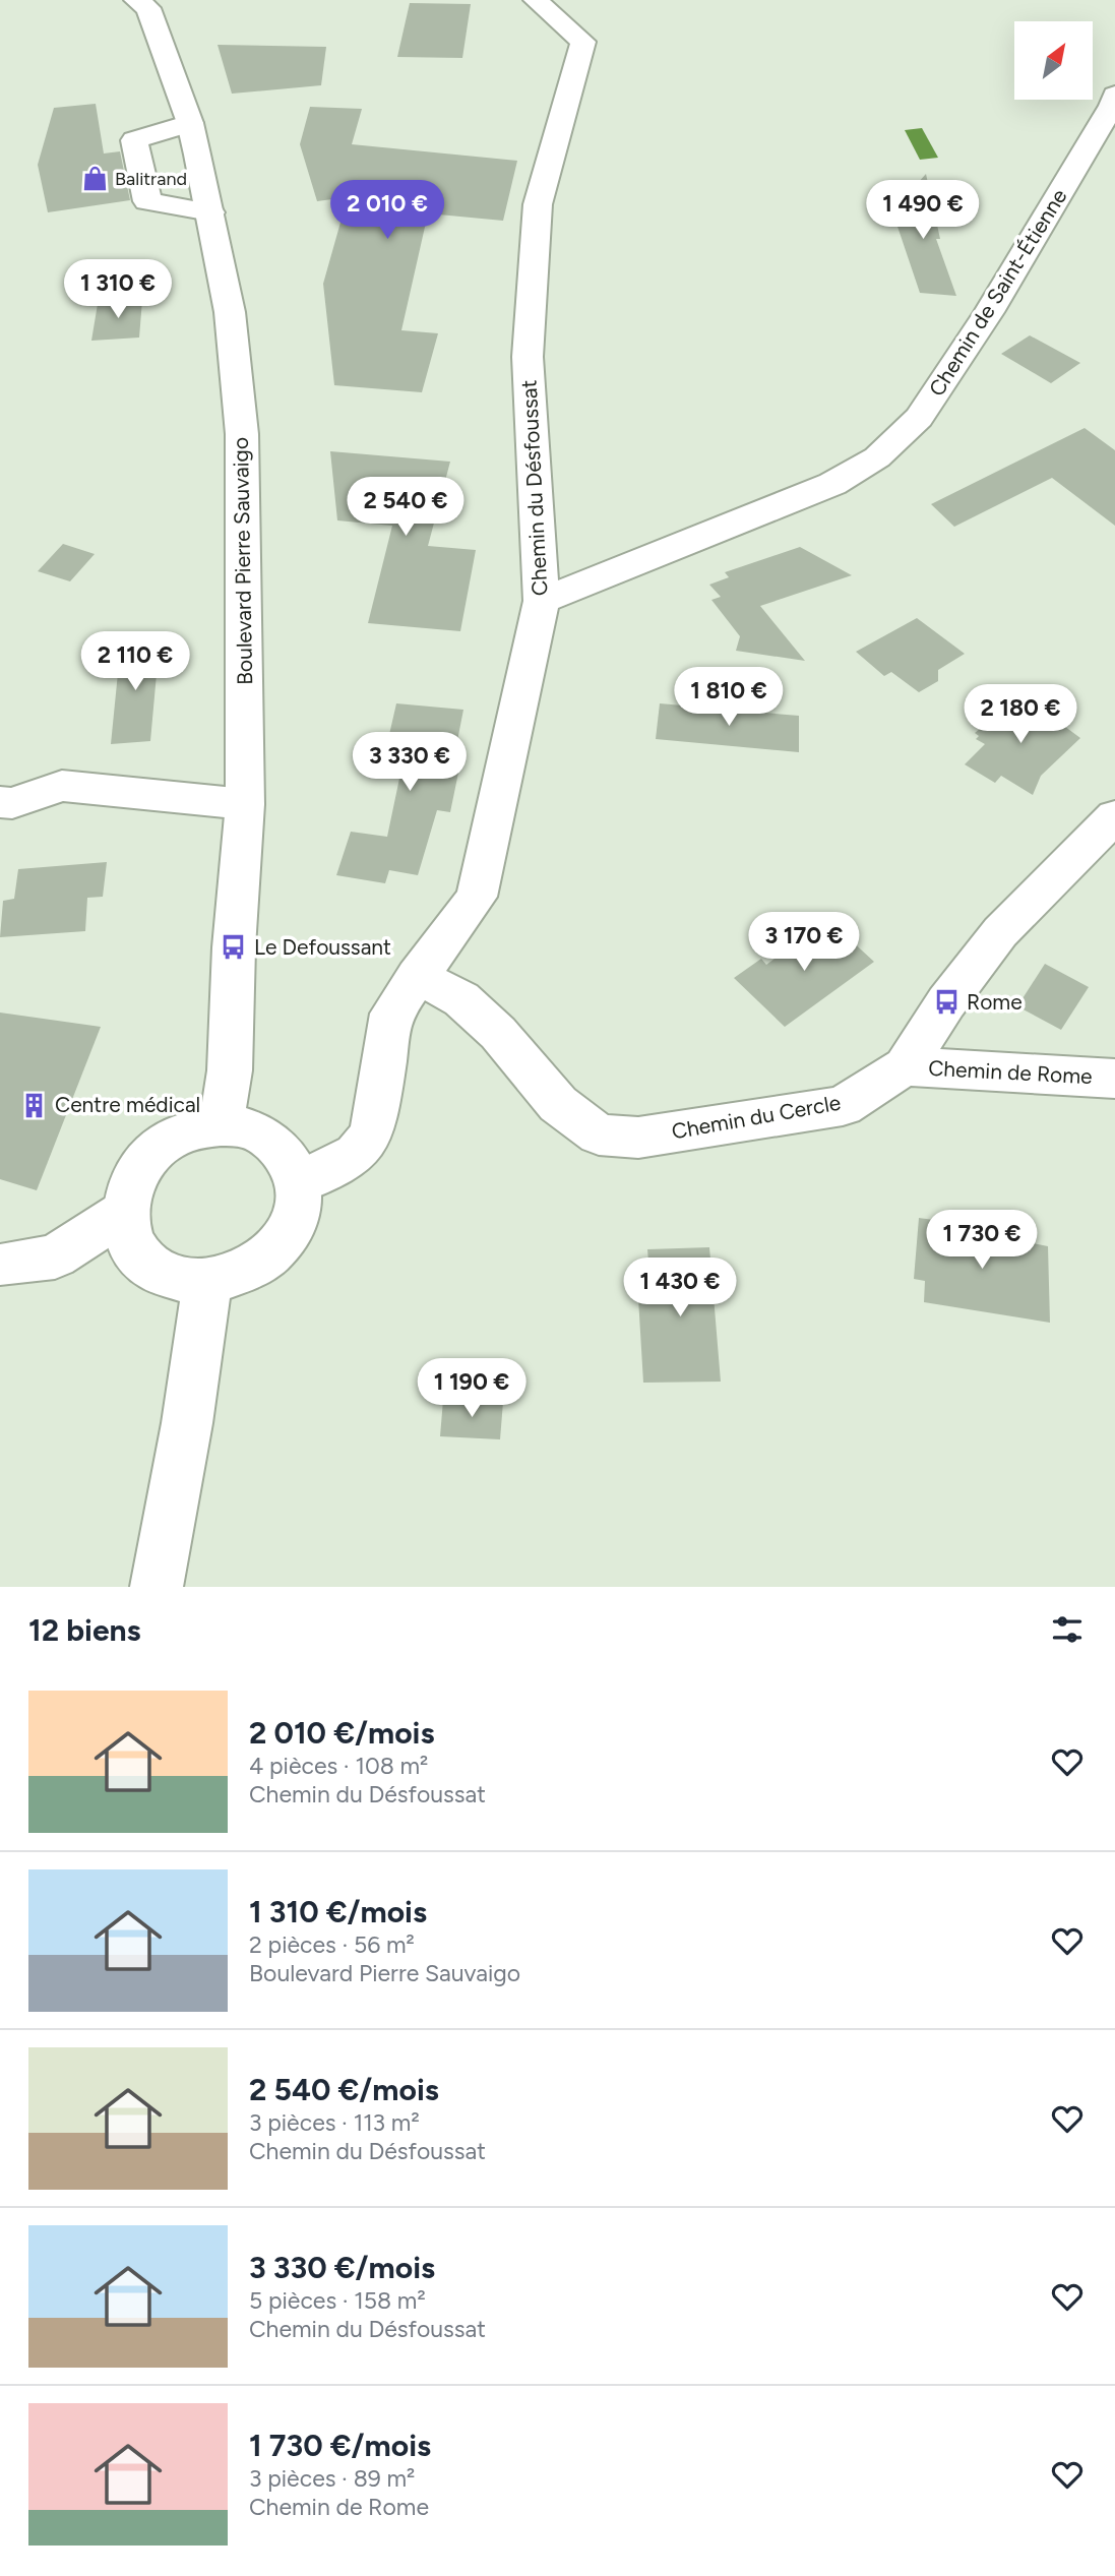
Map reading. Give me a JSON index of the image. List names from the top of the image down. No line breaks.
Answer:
{"streets":{"street":["Chemin de Saint-Étienne","Chemin du Désfoussat","Boulevard Pierre Sauvaigo","Chemin de Rome","Chemin du Cercle"]},"crossings":[["Chemin de Saint-Étienne","Chemin du Désfoussat"],["Chemin du Désfoussat","Boulevard Pierre Sauvaigo"],["Chemin du Désfoussat","Chemin du Cercle"],["Chemin de Rome","Chemin du Cercle"]],"places":{"shop":["Balitrand"],"bus stop":["Le Defoussant","Rome"],"building":["Centre médical"]},"north":"top right","page":{"price":["2 010 €","1 490 €","1 310 €","2 540 €","2 110 €","1 810 €","2 180 €","3 330 €","3 170 €","1 730 €","1 430 €","1 190 €"],"heading":"12 biens","list":[{"name":"2 010 €/mois","note":"4 pièces · 108 m² · Chemin du Désfoussat"},{"name":"1 310 €/mois","note":"2 pièces · 56 m² · Boulevard Pierre Sauvaigo"},{"name":"2 540 €/mois","note":"3 pièces · 113 m² · Chemin du Désfoussat"},{"name":"3 330 €/mois","note":"5 pièces · 158 m² · Chemin du Désfoussat"},{"name":"1 730 €/mois","note":"3 pièces · 89 m² · Chemin de Rome"}]}}
